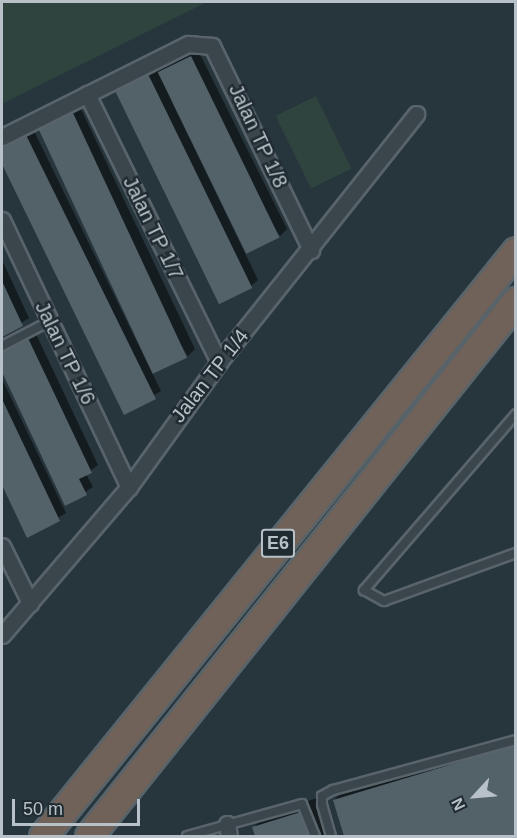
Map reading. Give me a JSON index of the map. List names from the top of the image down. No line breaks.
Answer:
{"streets":{"highway":["E6"],"street":["Jalan TP 1/8","Jalan TP 1/7","Jalan TP 1/6","Jalan TP 1/4"]},"crossings":[["Jalan TP 1/8","Jalan TP 1/7"],["Jalan TP 1/8","Jalan TP 1/4"],["Jalan TP 1/7","Jalan TP 1/4"],["Jalan TP 1/6","Jalan TP 1/4"]],"scale_bar":"50 m","north":"bottom left"}
